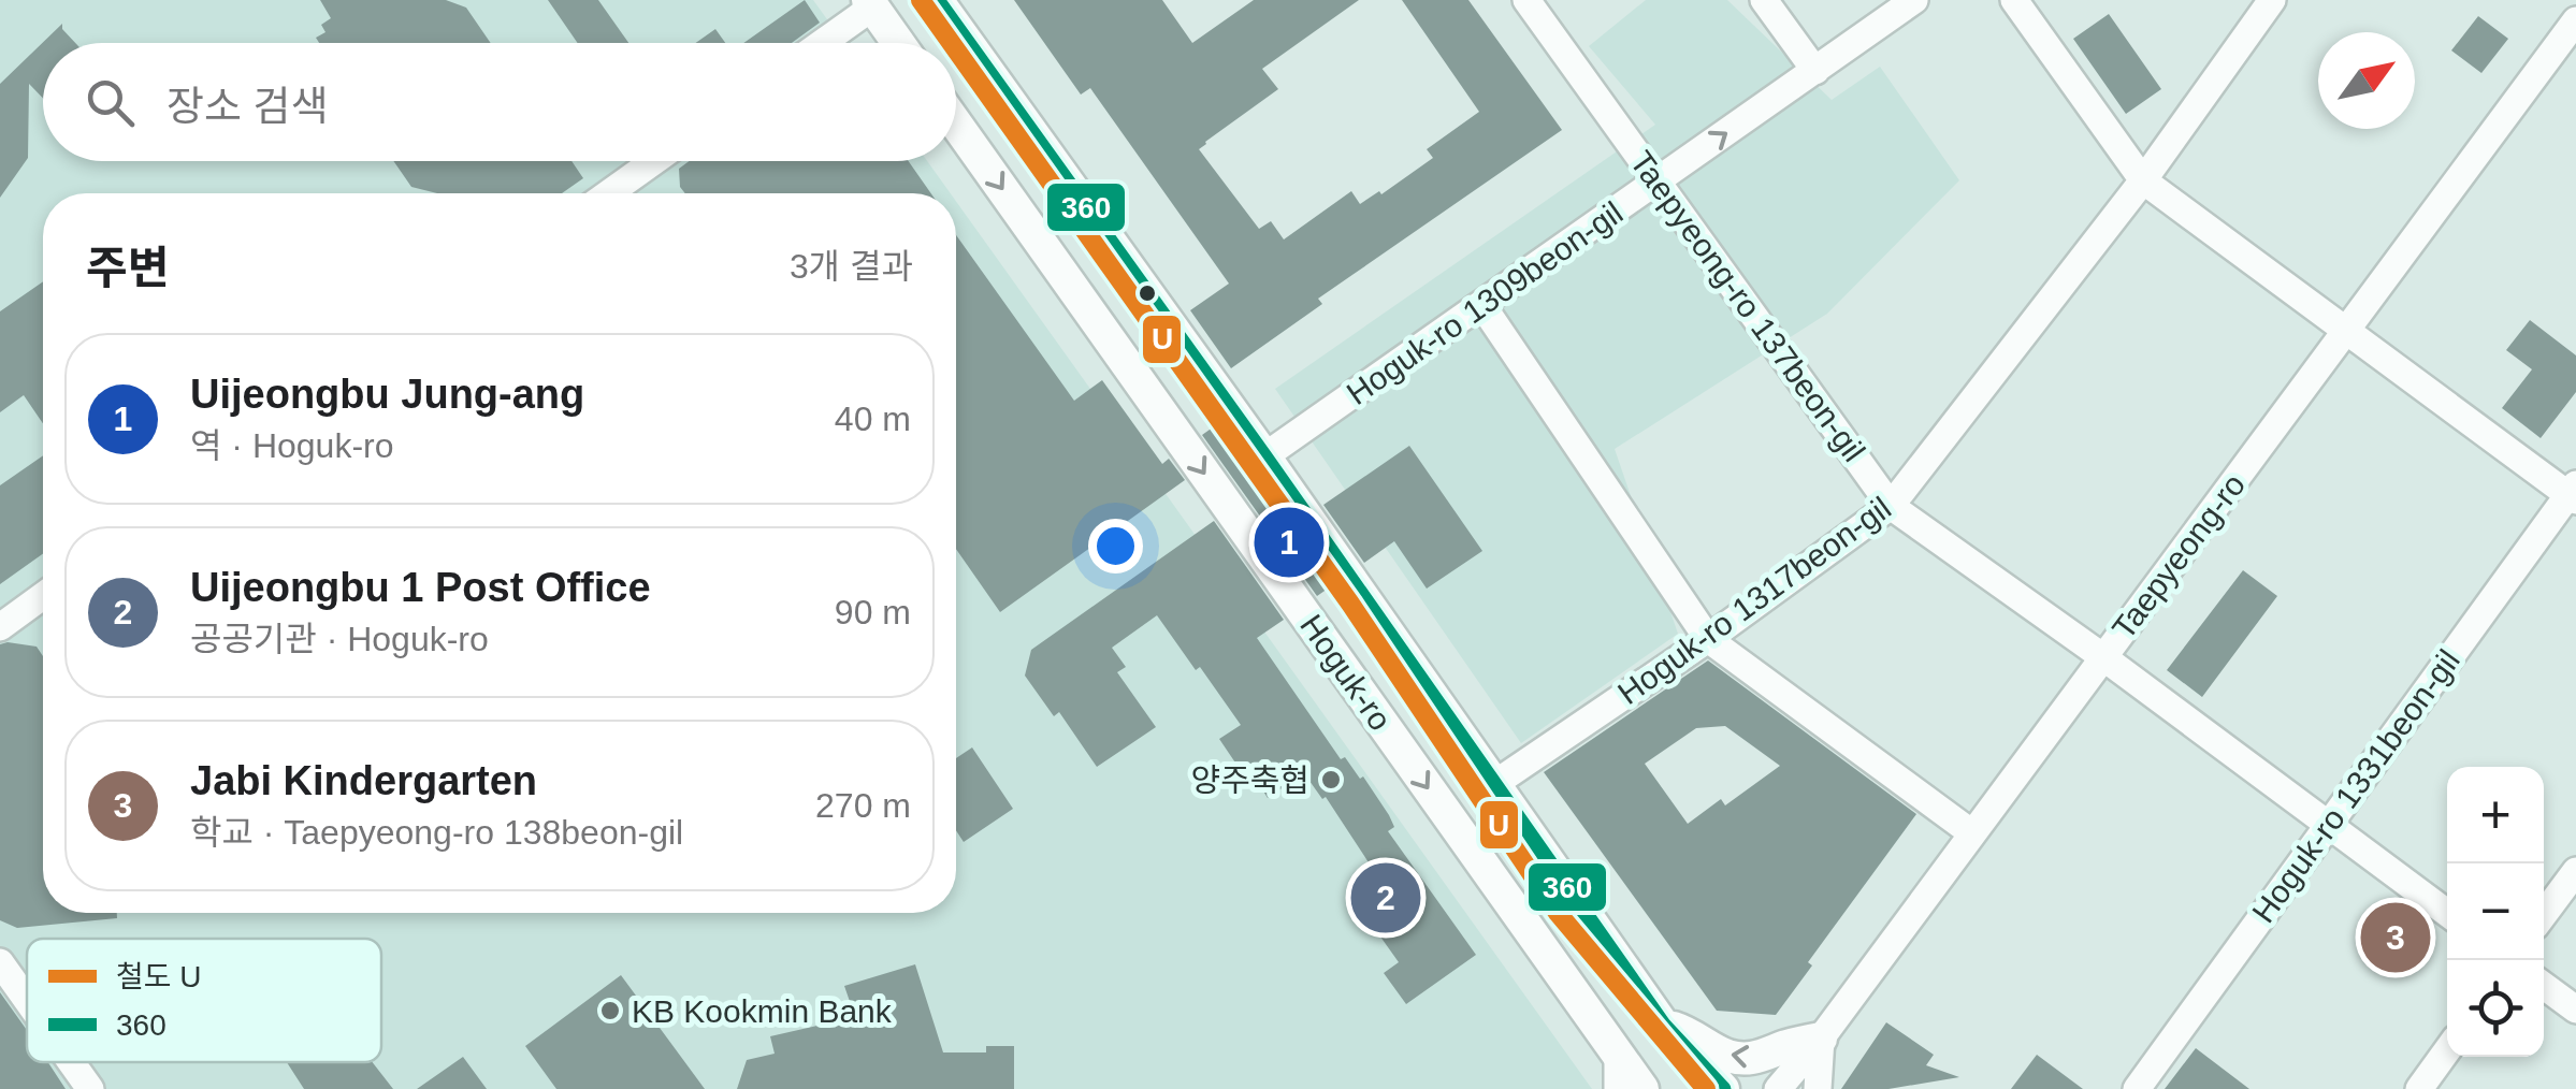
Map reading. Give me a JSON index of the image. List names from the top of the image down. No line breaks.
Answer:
{"streets":{"street":["Hoguk-ro 1309beon-gil","Taepyeong-ro 137beon-gil","Taepyeong-ro","Hoguk-ro 1317beon-gil","Hoguk-ro","Hoguk-ro 1331beon-gil"]},"crossings":[["Hoguk-ro 1309beon-gil","Taepyeong-ro 137beon-gil"],["Hoguk-ro 1309beon-gil","Hoguk-ro"],["Taepyeong-ro 137beon-gil","Taepyeong-ro"],["Taepyeong-ro 137beon-gil","Hoguk-ro 1317beon-gil"],["Taepyeong-ro 137beon-gil","Hoguk-ro 1331beon-gil"],["Hoguk-ro 1317beon-gil","Hoguk-ro"]],"places":["양주축협","KB Kookmin Bank"],"lines":["rail line U","transit line 360"],"legend":["철도 U","360"],"north":"top right","page":{"search":"장소 검색","heading":["주변","3개 결과"],"list":[{"mark":"1","name":"Uijeongbu Jung-ang","note":"역 · Hoguk-ro","value":"40 m"},{"mark":"2","name":"Uijeongbu 1 Post Office","note":"공공기관 · Hoguk-ro","value":"90 m"},{"mark":"3","name":"Jabi Kindergarten","note":"학교 · Taepyeong-ro 138beon-gil","value":"270 m"}],"pins":["1","2","3"],"map_buttons":["+","−"]}}
